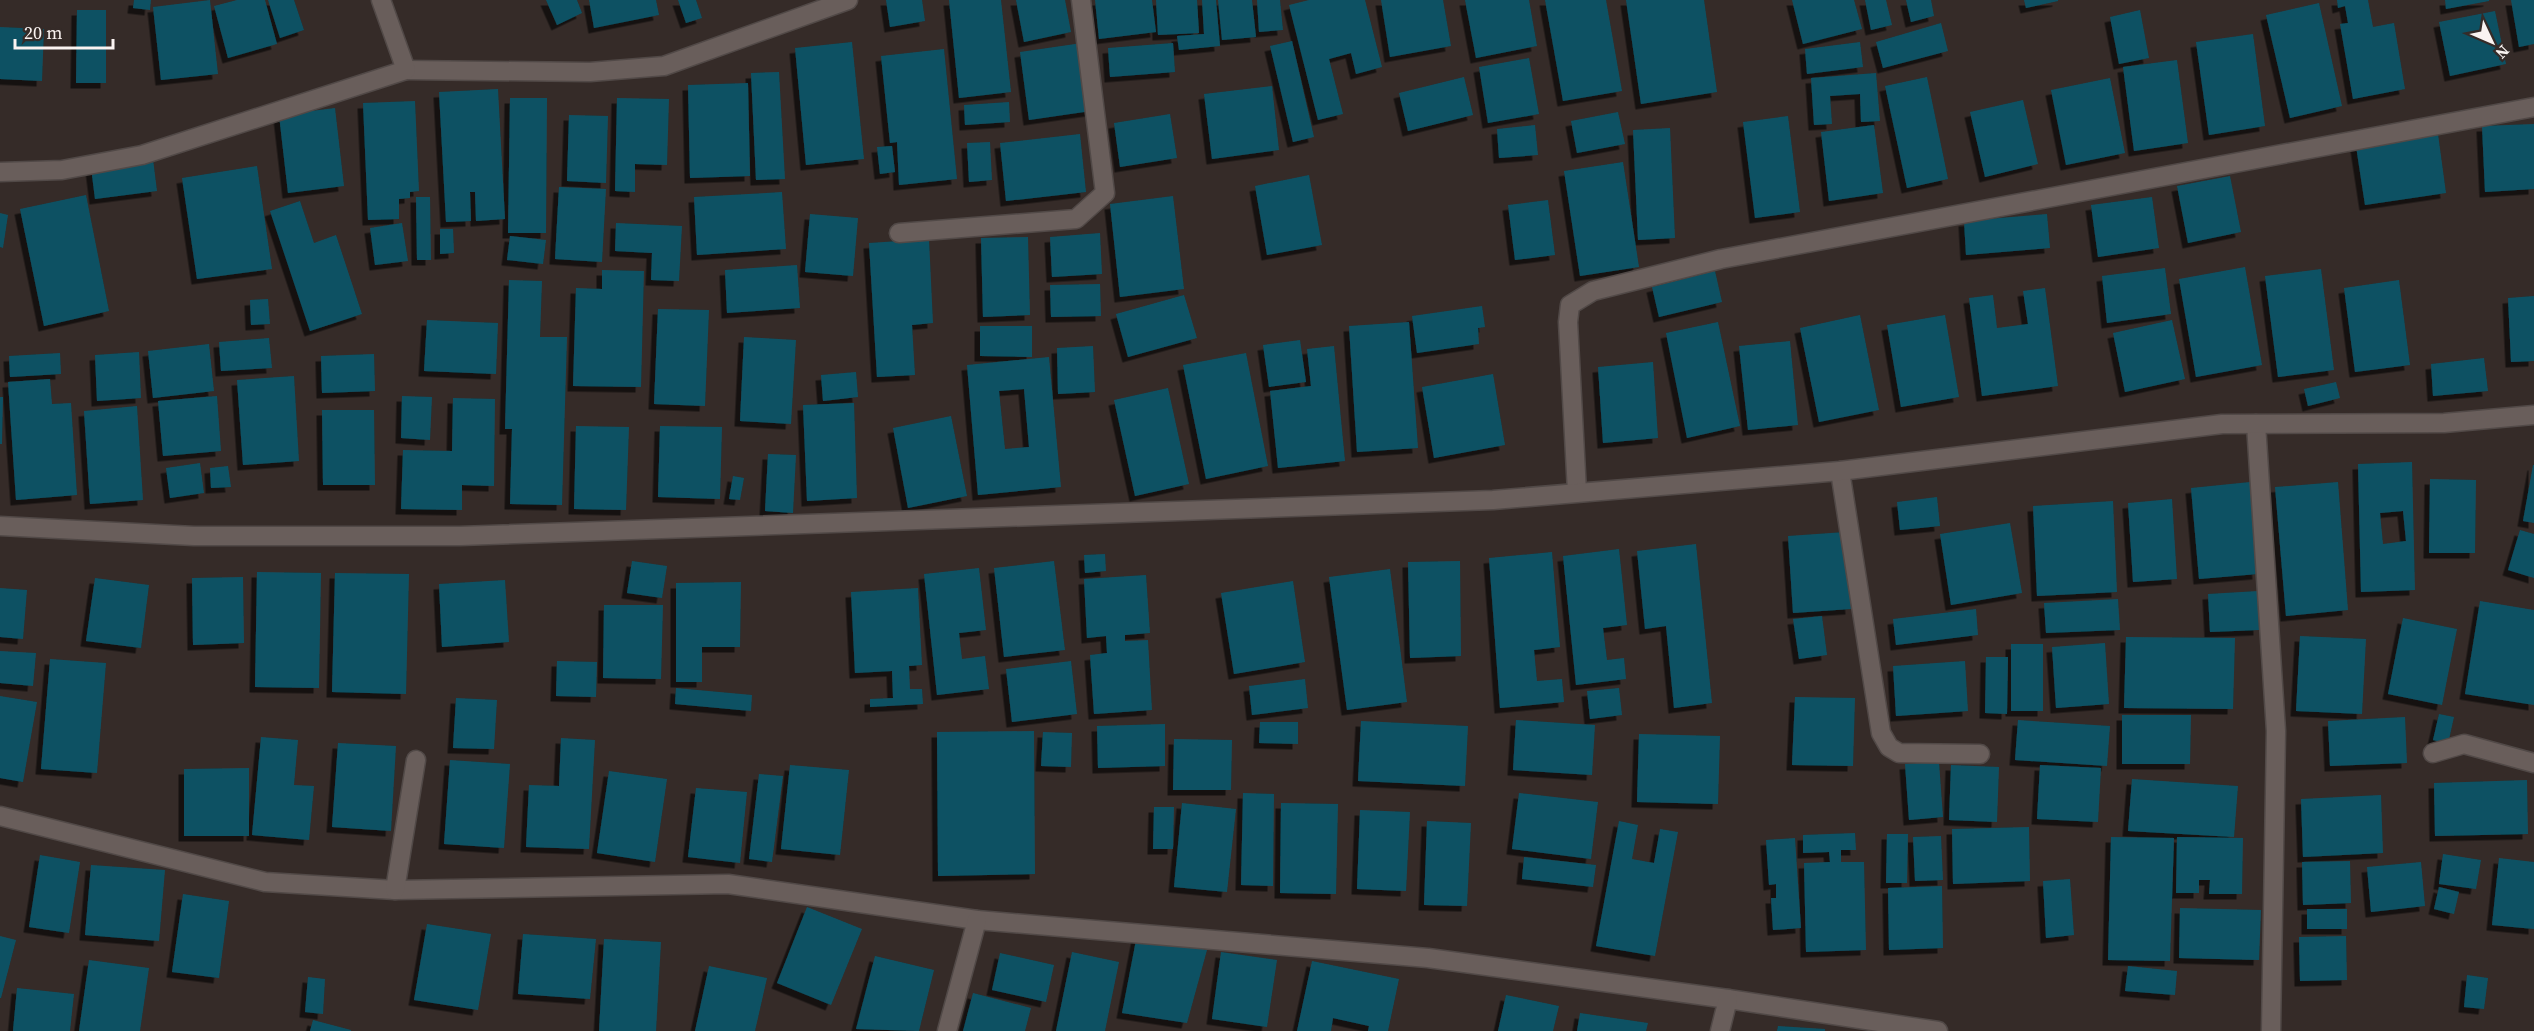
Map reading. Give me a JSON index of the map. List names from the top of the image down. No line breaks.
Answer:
{"scale_bar":"20 m","north":"bottom right"}
